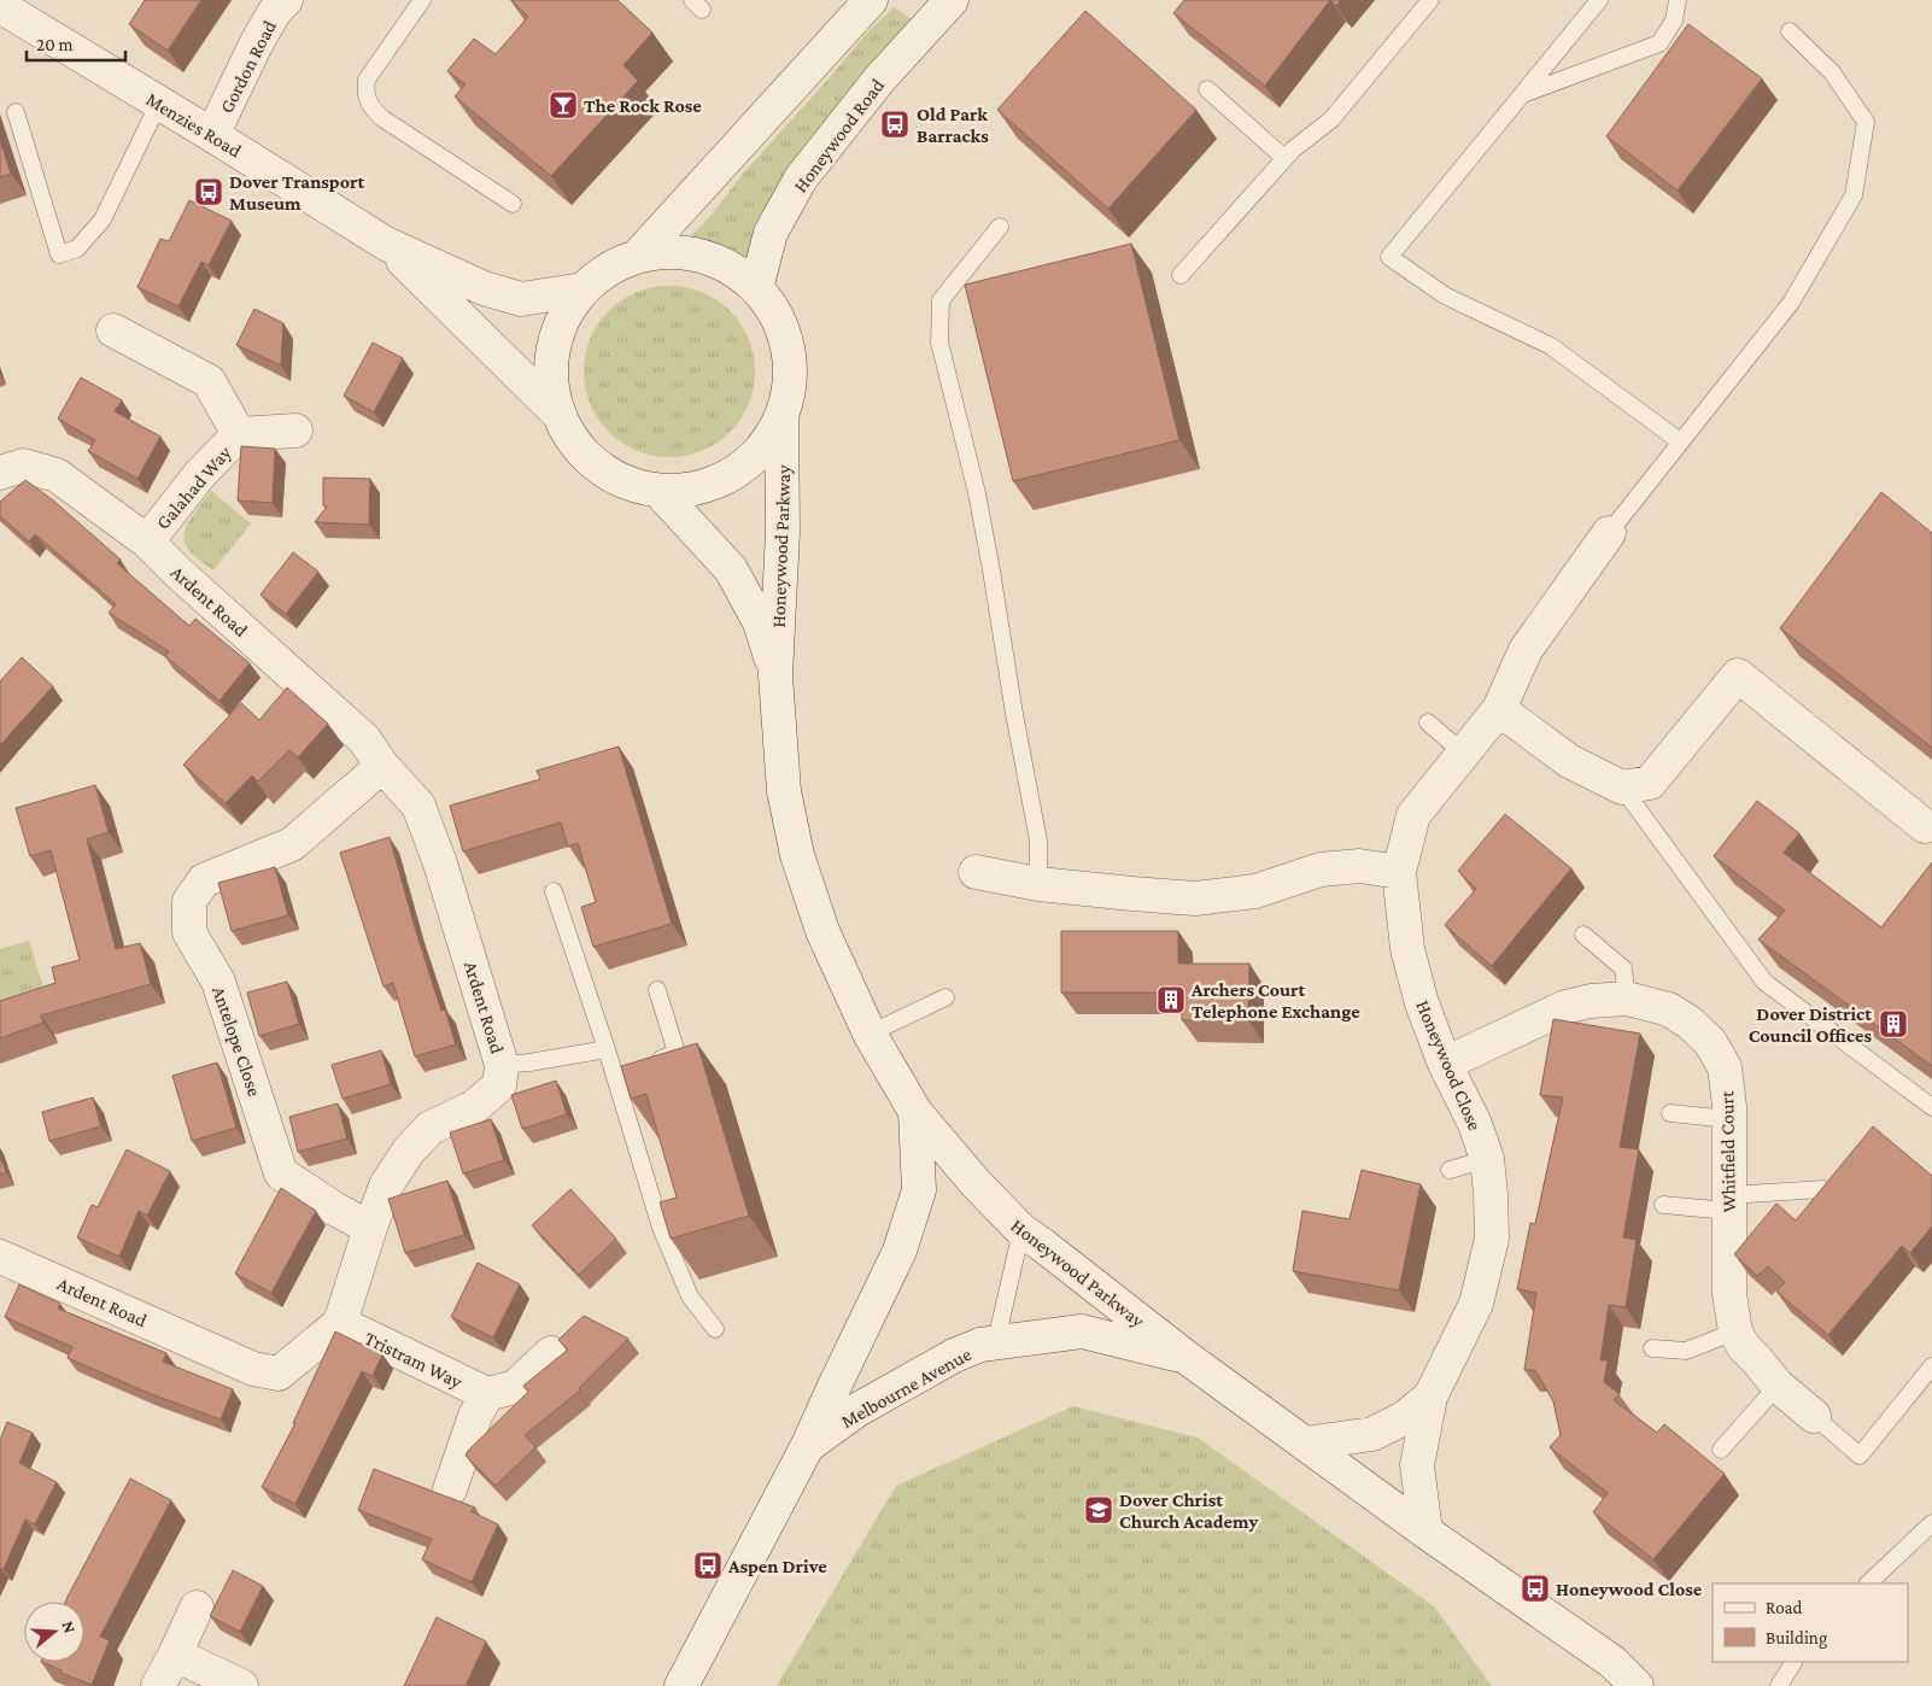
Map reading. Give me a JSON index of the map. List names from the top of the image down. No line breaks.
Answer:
{"streets":{"street":["Gordon Road","Menzies Road","Honeywood Road","Galahad Way","Honeywood Parkway","Ardent Road","Antelope Close","Honeywood Close","Whitfield Court","Tristram Way","Melbourne Avenue"]},"crossings":[["Gordon Road","Menzies Road"],["Galahad Way","Ardent Road"],["Honeywood Parkway","Honeywood Close"],["Honeywood Parkway","Melbourne Avenue"],["Ardent Road","Antelope Close"],["Ardent Road","Tristram Way"],["Honeywood Close","Whitfield Court"]],"places":{"bar":["The Rock Rose"],"bus stop":["Old Park Barracks","Dover Transport Museum","Aspen Drive","Honeywood Close"],"building":["Archers Court Telephone Exchange","Dover District Council Offices"],"school or university":["Dover Christ Church Academy"]},"legend":["Road","Building"],"scale_bar":"20 m","north":"right"}
